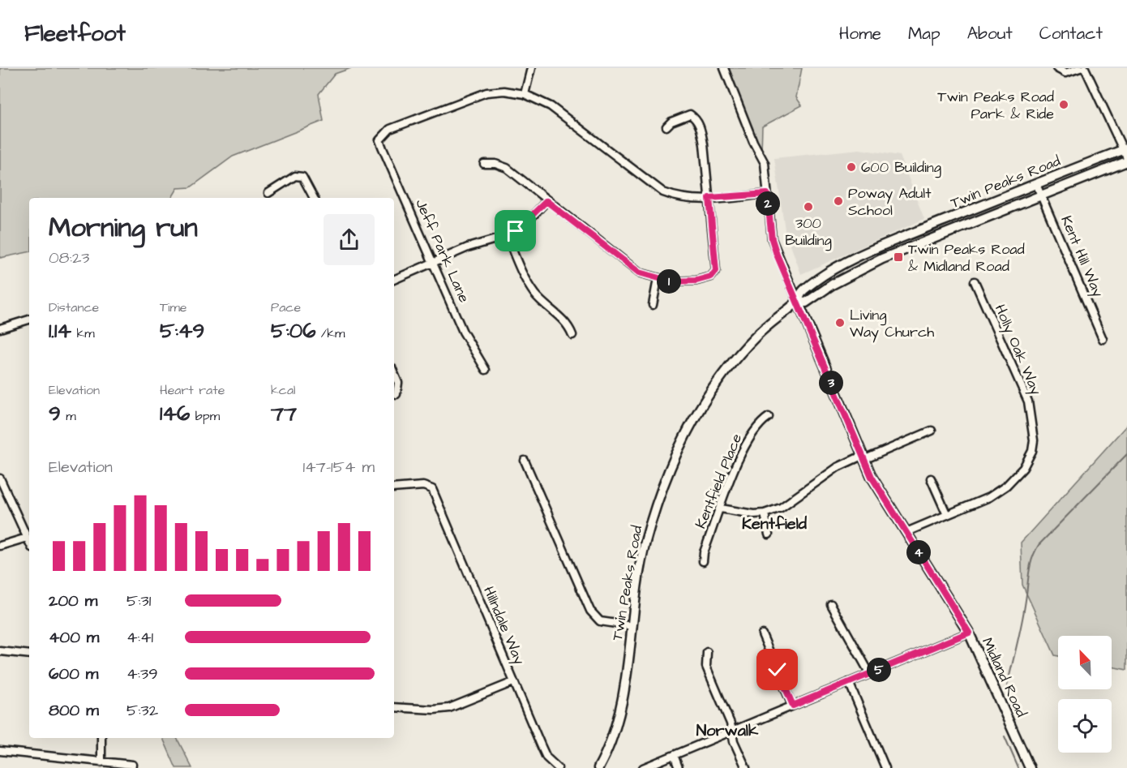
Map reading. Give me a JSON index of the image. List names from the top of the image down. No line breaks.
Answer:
{"streets":{"main road":["Twin Peaks Road","Midland Road"],"street":["Jeff Park Lane","Kent Hill Way","Holly Oak Way","Kentfield Place","Hillndale Way"]},"crossings":[["Twin Peaks Road","Kent Hill Way"],["Twin Peaks Road","Midland Road"],["Holly Oak Way","Midland Road"]],"districts":["Kentfield","Norwalk"],"places":{"other":["Twin Peaks Road Park & Ride","600 Building","Poway Adult School","300 Building","Living Way Church"],"transit":["Twin Peaks Road & Midland Road"]},"north":"top left","page":{"header":"Fleetfoot","nav":["Home","Map","About","Contact"],"pins":["2","1","3","4","5"],"heading":["Morning run","08:23"],"stats":[["Distance","1.14 km"],["Time","5:49"],["Pace","5:06 /km"],["Elevation","9 m"],["Heart rate","146 bpm"],["kcal","77"]],"chart":["Elevation","147–154 m"],"list":[{"name":"200 m","note":"5:31"},{"name":"400 m","note":"4:41"},{"name":"600 m","note":"4:39"},{"name":"800 m","note":"5:32"}]}}
